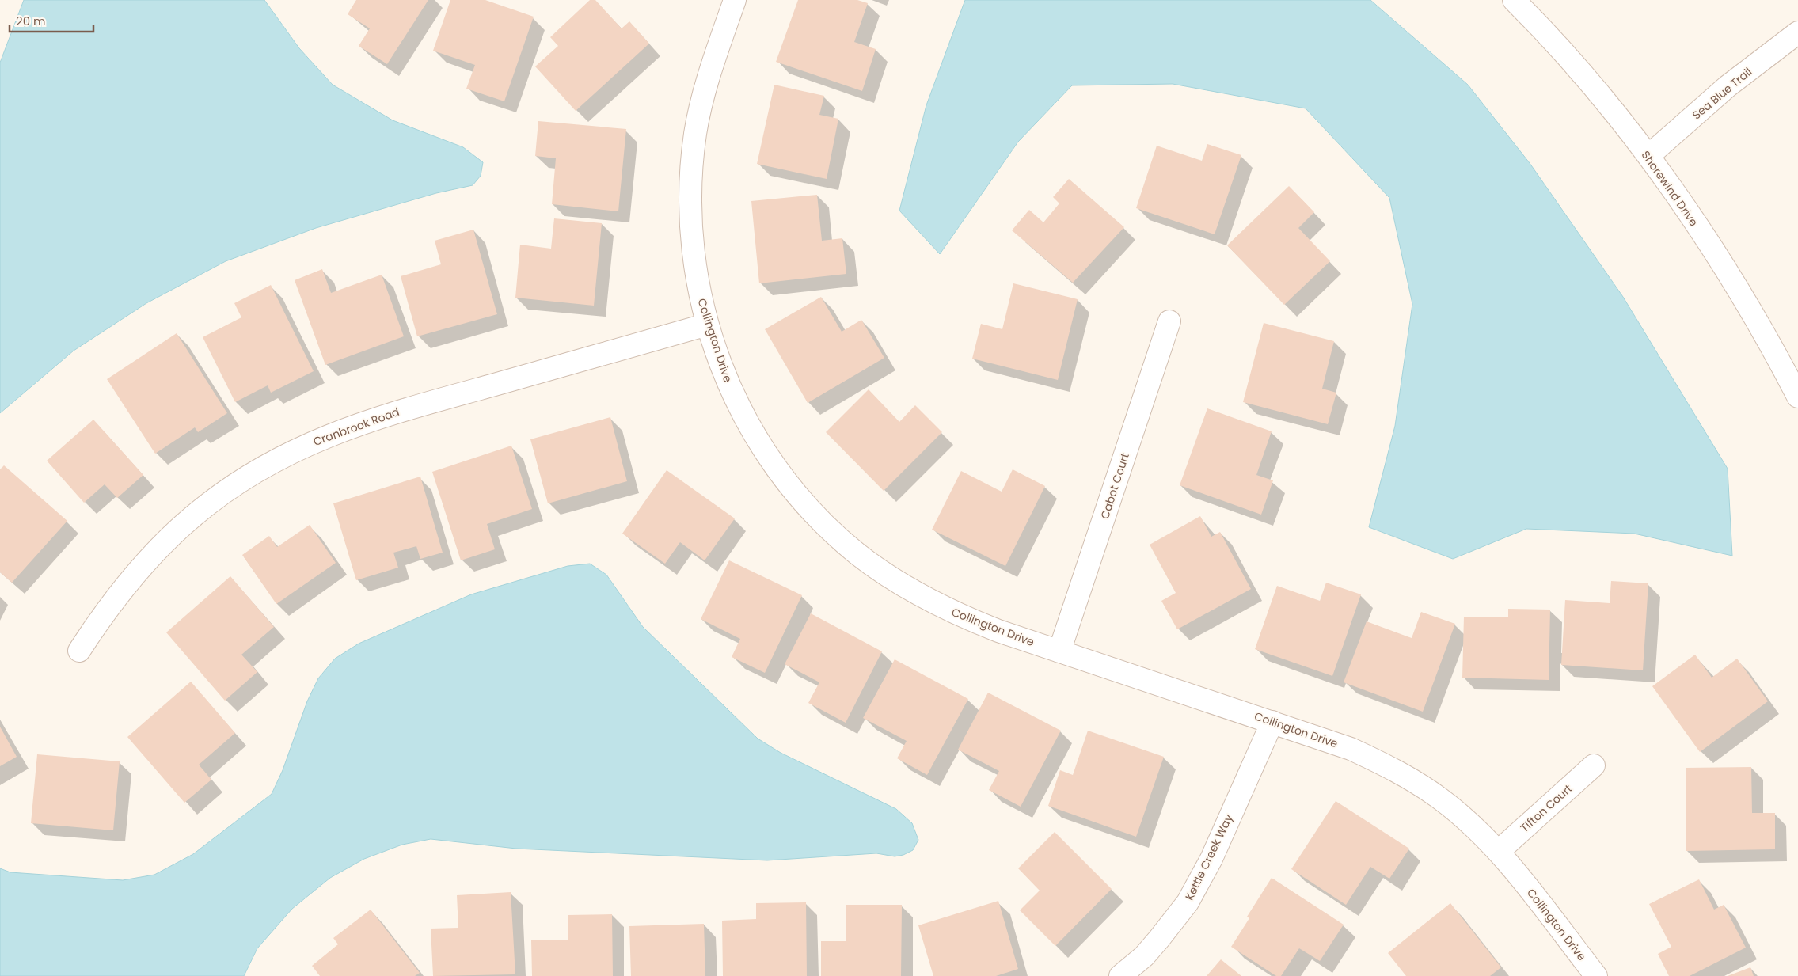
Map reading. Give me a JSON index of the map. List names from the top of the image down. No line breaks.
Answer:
{"streets":{"street":["Sea Blue Trail","Shorewind Drive","Collington Drive","Cranbrook Road","Cabot Court","Tifton Court","Kettle Creek Way"]},"crossings":[["Sea Blue Trail","Shorewind Drive"],["Collington Drive","Cranbrook Road"],["Collington Drive","Cabot Court"],["Collington Drive","Tifton Court"],["Collington Drive","Kettle Creek Way"]],"scale_bar":"20 m"}
